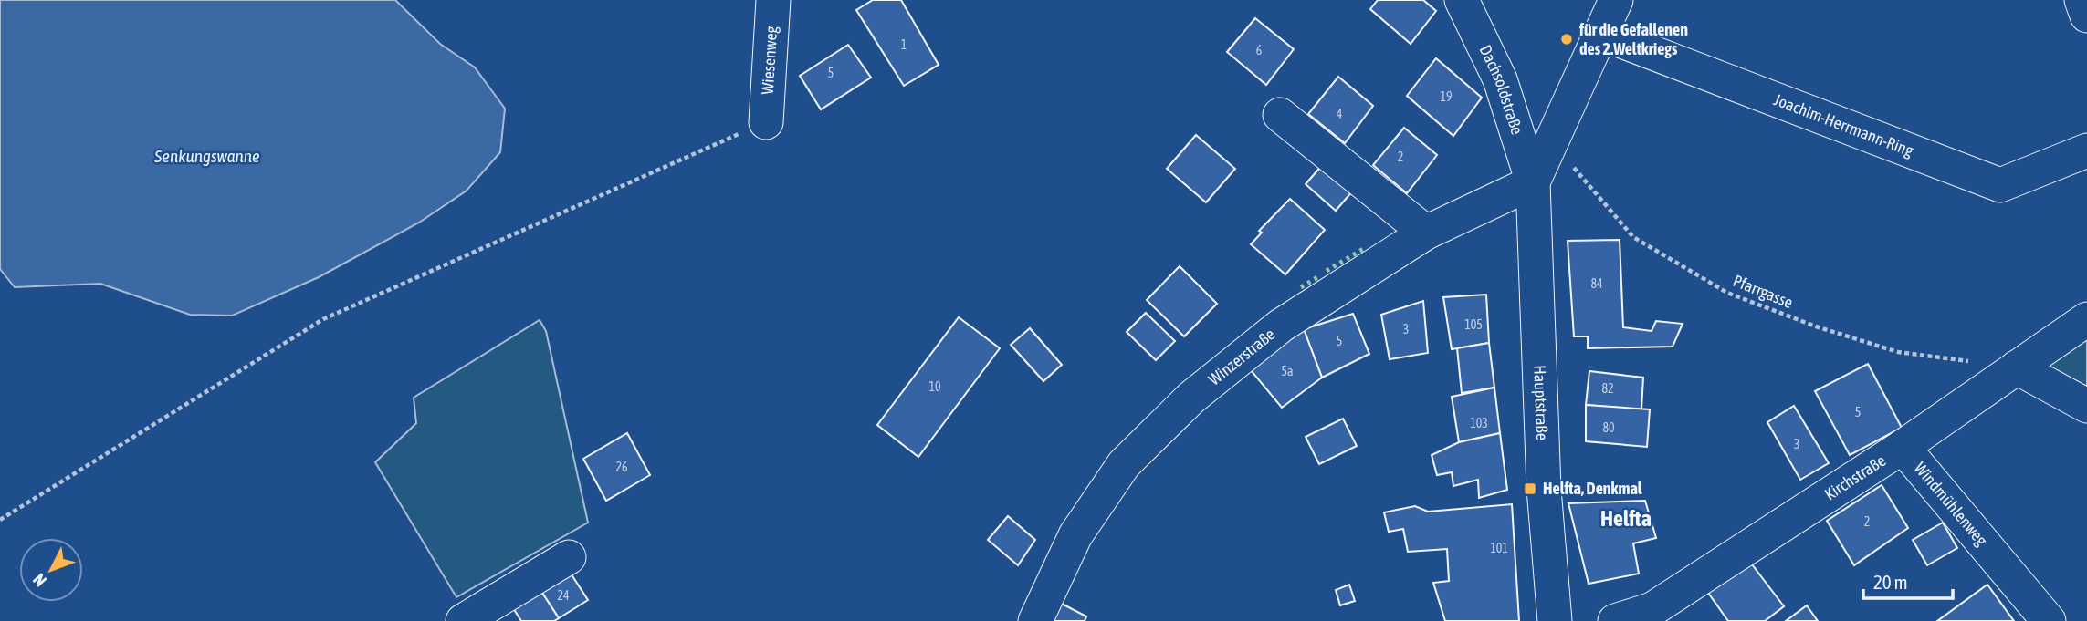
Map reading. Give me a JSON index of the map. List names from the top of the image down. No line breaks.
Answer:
{"streets":{"street":["Wiesenweg","Dachsoldstraße","Joachim-Herrmann-Ring","Winzerstraße","Hauptstraße","Kirchstraße","Windmühlenweg"],"path":["Pfarrgasse"]},"crossings":[["Dachsoldstraße","Winzerstraße"],["Dachsoldstraße","Hauptstraße"],["Winzerstraße","Hauptstraße"],["Kirchstraße","Windmühlenweg"]],"districts":["Helfta"],"water":["Senkungswanne"],"places":{"other":["für die Gefallenen des 2.Weltkriegs"],"transit":["Helfta, Denkmal"]},"house_numbers":["1","6","5","19","4","2","84","105","3","5","5a","10","82","5","103","80","3","26","2","101","24"],"scale_bar":"20 m","north":"bottom left"}
